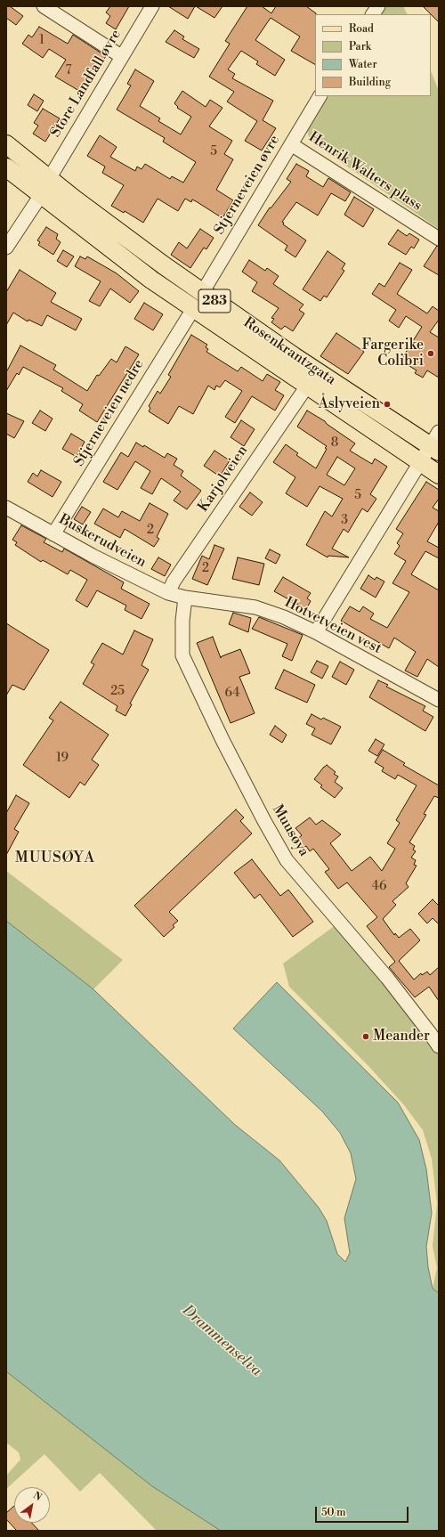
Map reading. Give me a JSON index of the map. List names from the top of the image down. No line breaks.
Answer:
{"streets":{"main road":["283","Rosenkrantzgata"],"street":["Store Landfall øvre","Henrik Walters plass","Stjerneveien øvre","Stjerneveien nedre","Karjolveien","Buskerudveien","Hotvetveien vest","Muusøya"]},"crossings":[["Store Landfall øvre","Rosenkrantzgata"],["Henrik Walters plass","Stjerneveien øvre"],["Stjerneveien øvre","Rosenkrantzgata"],["Rosenkrantzgata","Stjerneveien nedre"],["Rosenkrantzgata","Karjolveien"],["Stjerneveien nedre","Buskerudveien"],["Karjolveien","Buskerudveien"],["Buskerudveien","Hotvetveien vest"],["Buskerudveien","Muusøya"],["Hotvetveien vest","Muusøya"]],"districts":["MUUSØYA"],"water":["Drammenselva"],"places":["Fargerike Colibri","Åslyveien","Meander"],"house_numbers":["1","7","5","8","5","3","2","2","25","64","19","46"],"legend":["Road","Park","Water","Building"],"scale_bar":"50 m","north":"top right"}
